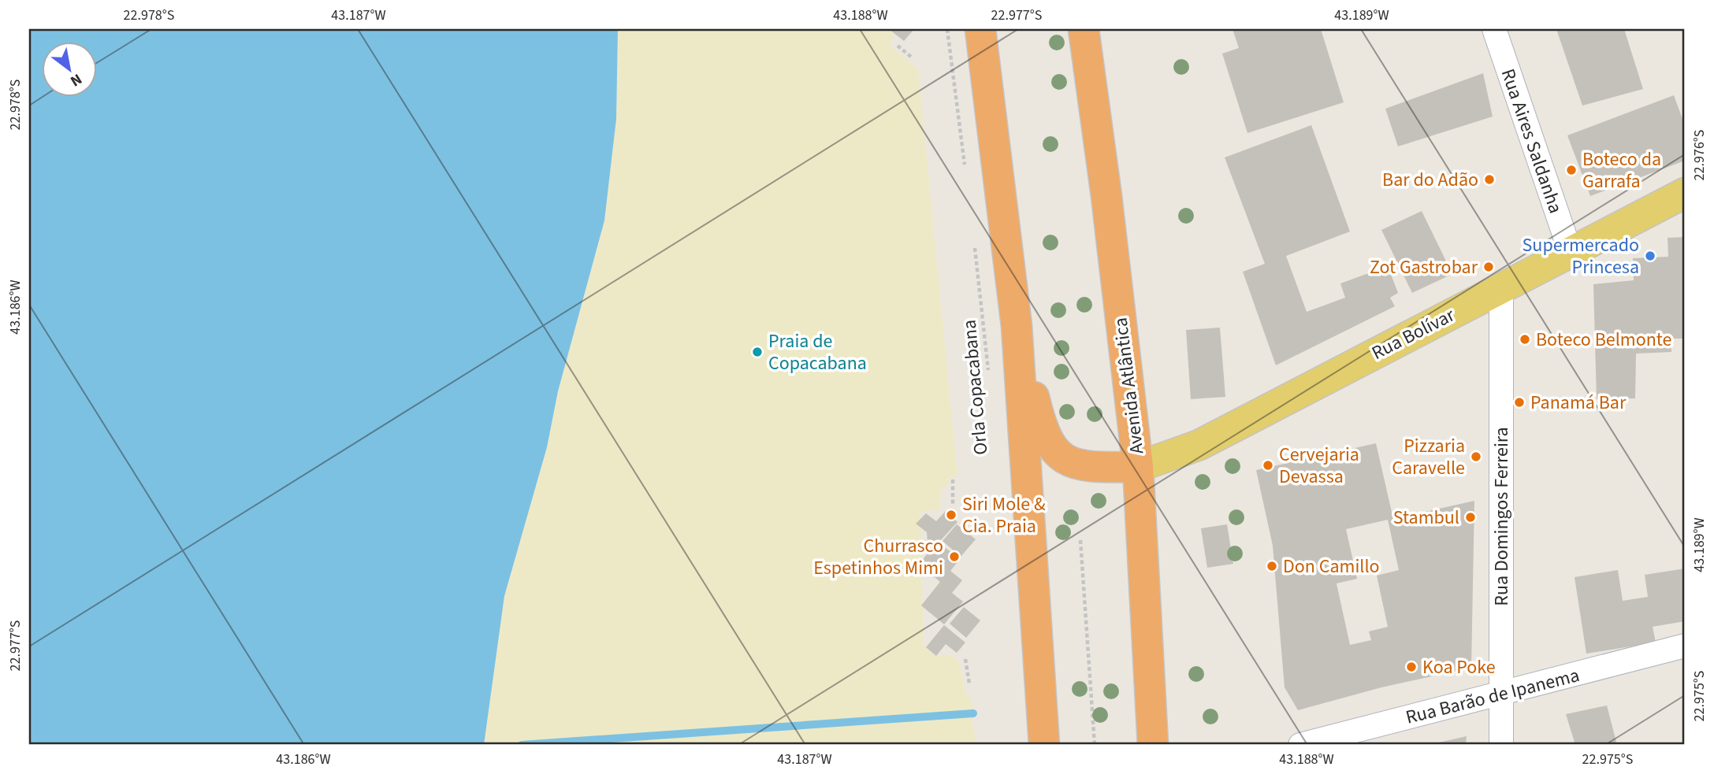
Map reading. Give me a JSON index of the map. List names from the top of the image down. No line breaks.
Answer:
{"streets":{"highway":["Avenida Atlântica"],"main road":["Rua Bolívar"],"street":["Rua Aires Saldanha","Rua Domingos Ferreira","Rua Barão de Ipanema"],"path":["Orla Copacabana"]},"crossings":[["Rua Aires Saldanha","Rua Bolívar"],["Rua Bolívar","Avenida Atlântica"],["Rua Bolívar","Rua Domingos Ferreira"],["Rua Domingos Ferreira","Rua Barão de Ipanema"]],"places":["Boteco da Garrafa","Bar do Adão","Supermercado Princesa","Zot Gastrobar","Boteco Belmonte","Praia de Copacabana","Panamá Bar","Pizzaria Caravelle","Cervejaria Devassa","Siri Mole & Cia. Praia","Stambul","Churrasco Espetinhos Mimi","Don Camillo","Koa Poke"],"north":"bottom right","coordinates":["22.978°S","43.187°W","43.188°W","22.977°S","43.189°W","22.976°S","43.186°W","22.975°S"]}
